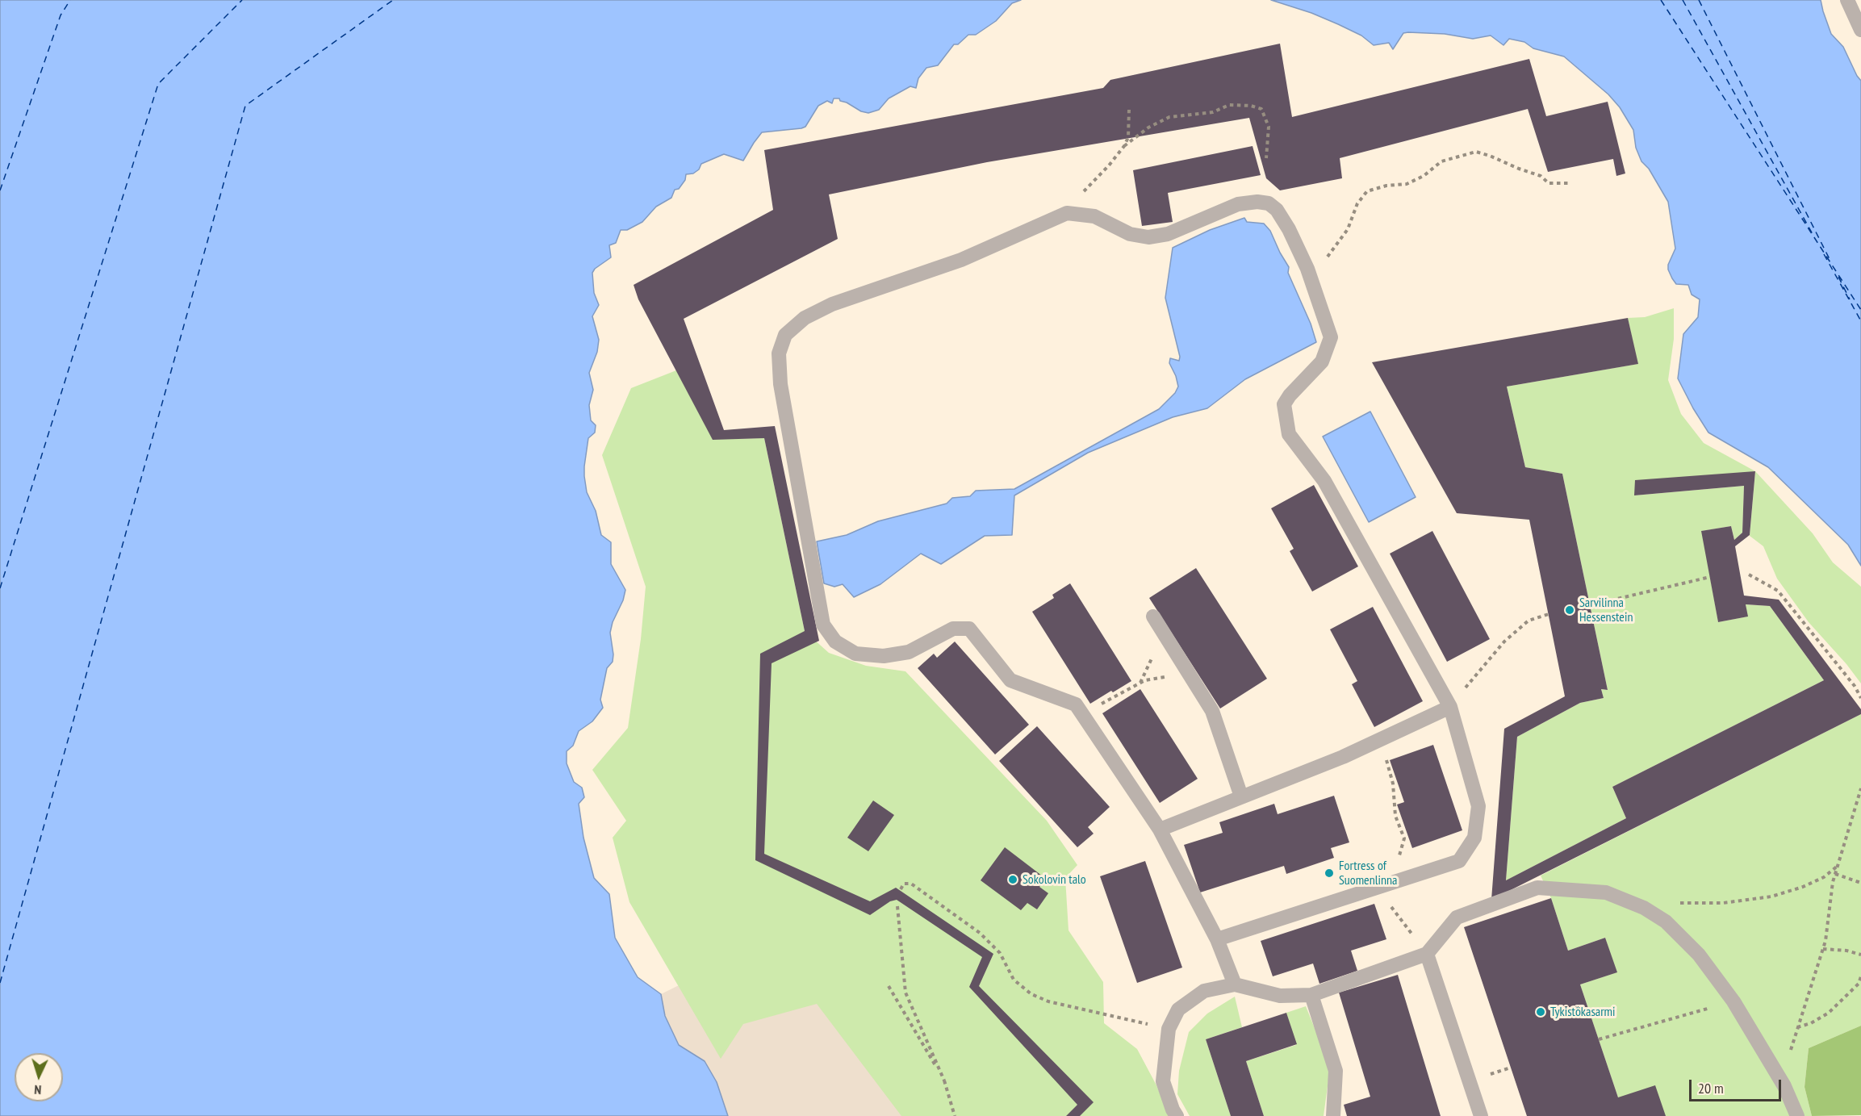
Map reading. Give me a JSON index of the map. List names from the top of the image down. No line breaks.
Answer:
{"places":["Sarvilinna Hessenstein","Fortress of Suomenlinna","Sokolovin talo","Tykistökasarmi"],"scale_bar":"20 m","north":"bottom"}
